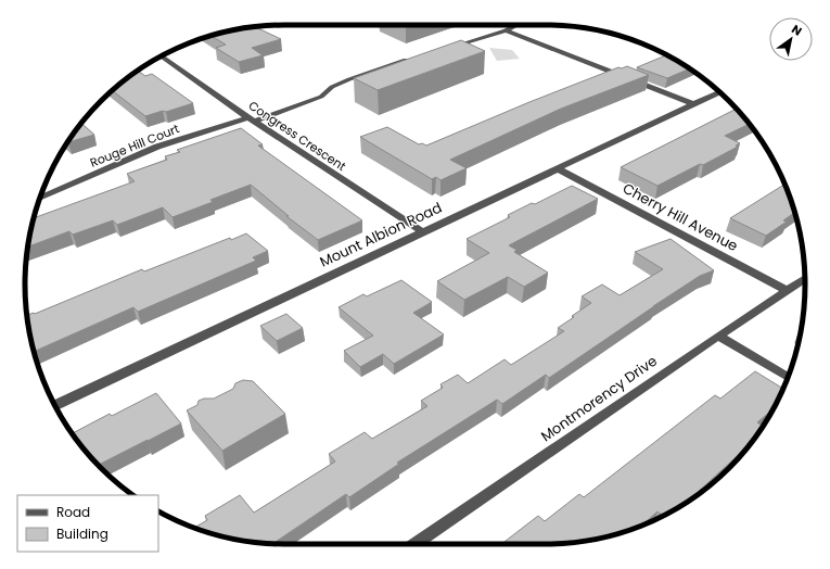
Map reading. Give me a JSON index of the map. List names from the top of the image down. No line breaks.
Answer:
{"streets":{"street":["Congress Crescent","Rouge Hill Court","Cherry Hill Avenue","Mount Albion Road","Montmorency Drive"]},"crossings":[["Congress Crescent","Rouge Hill Court"],["Congress Crescent","Mount Albion Road"],["Cherry Hill Avenue","Mount Albion Road"],["Cherry Hill Avenue","Montmorency Drive"]],"legend":["Road","Building"],"north":"top right"}
